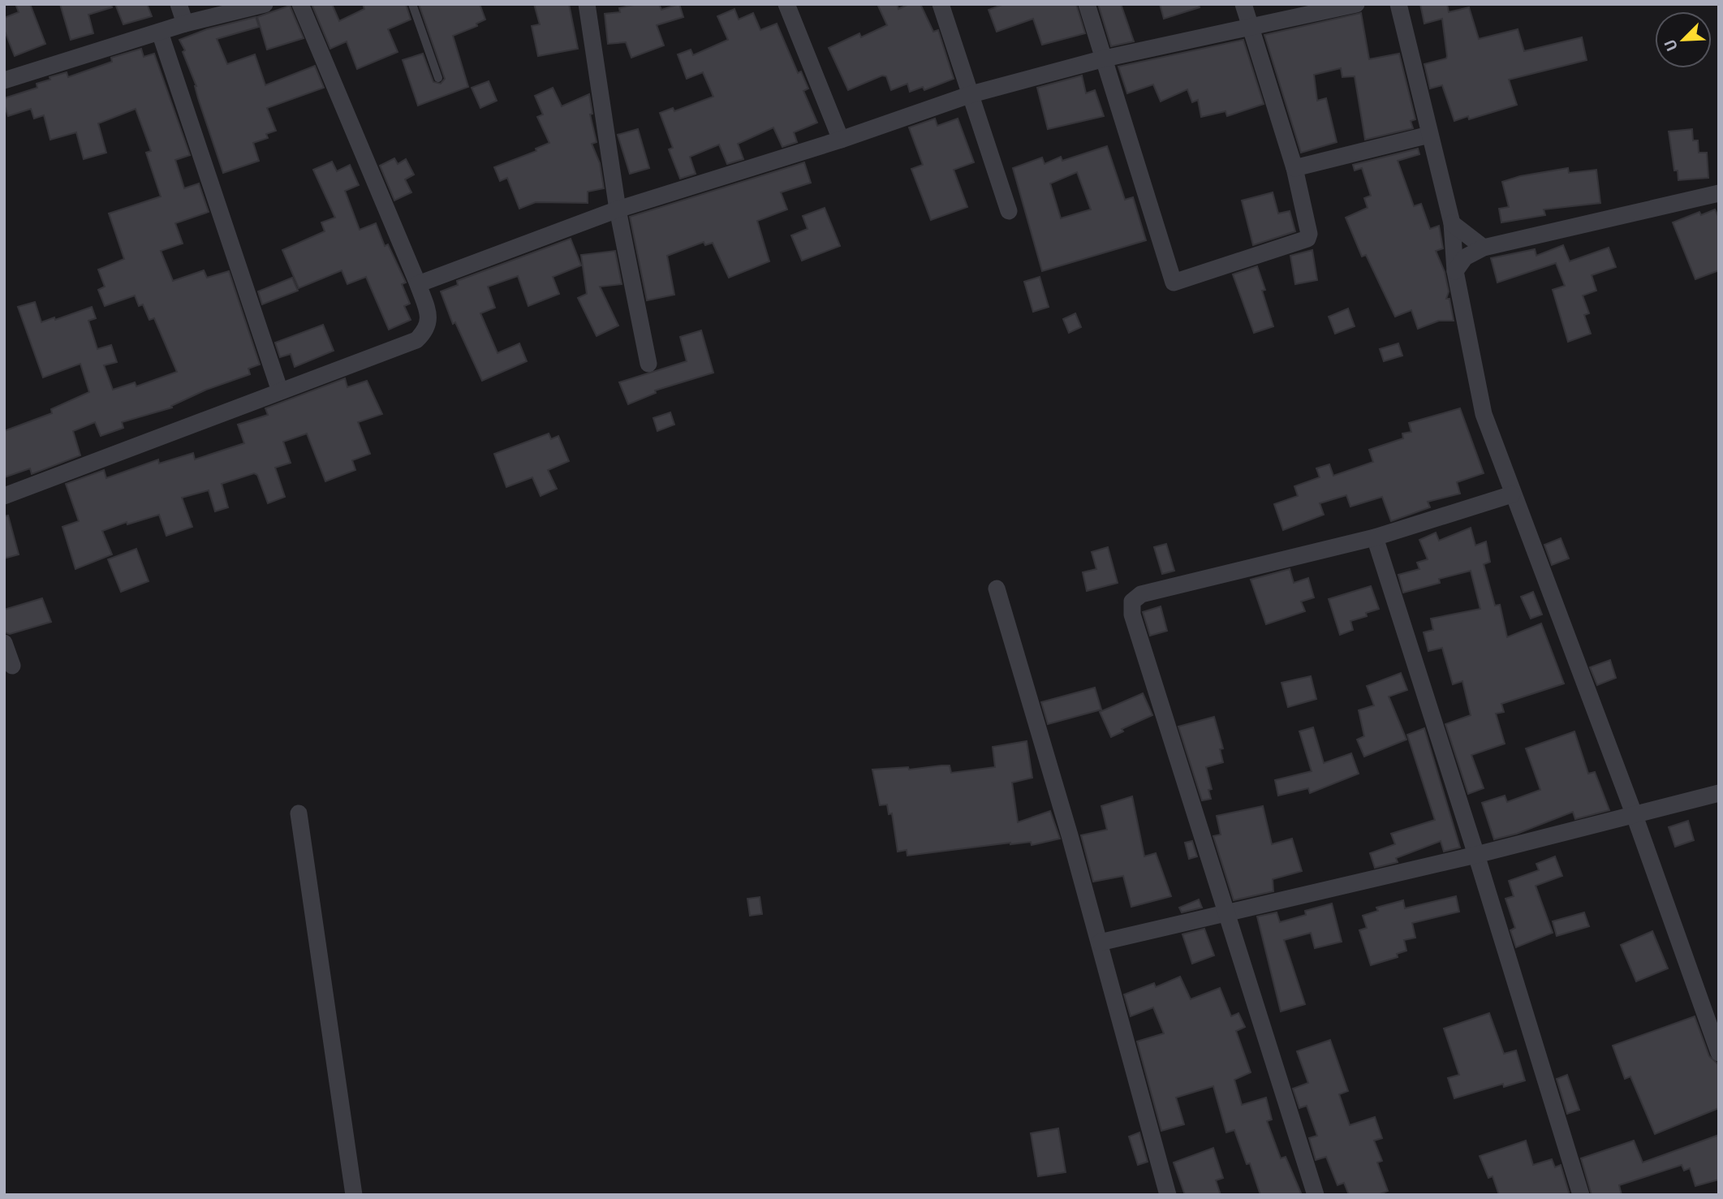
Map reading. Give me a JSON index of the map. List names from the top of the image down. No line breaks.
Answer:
{"north":"bottom left"}
